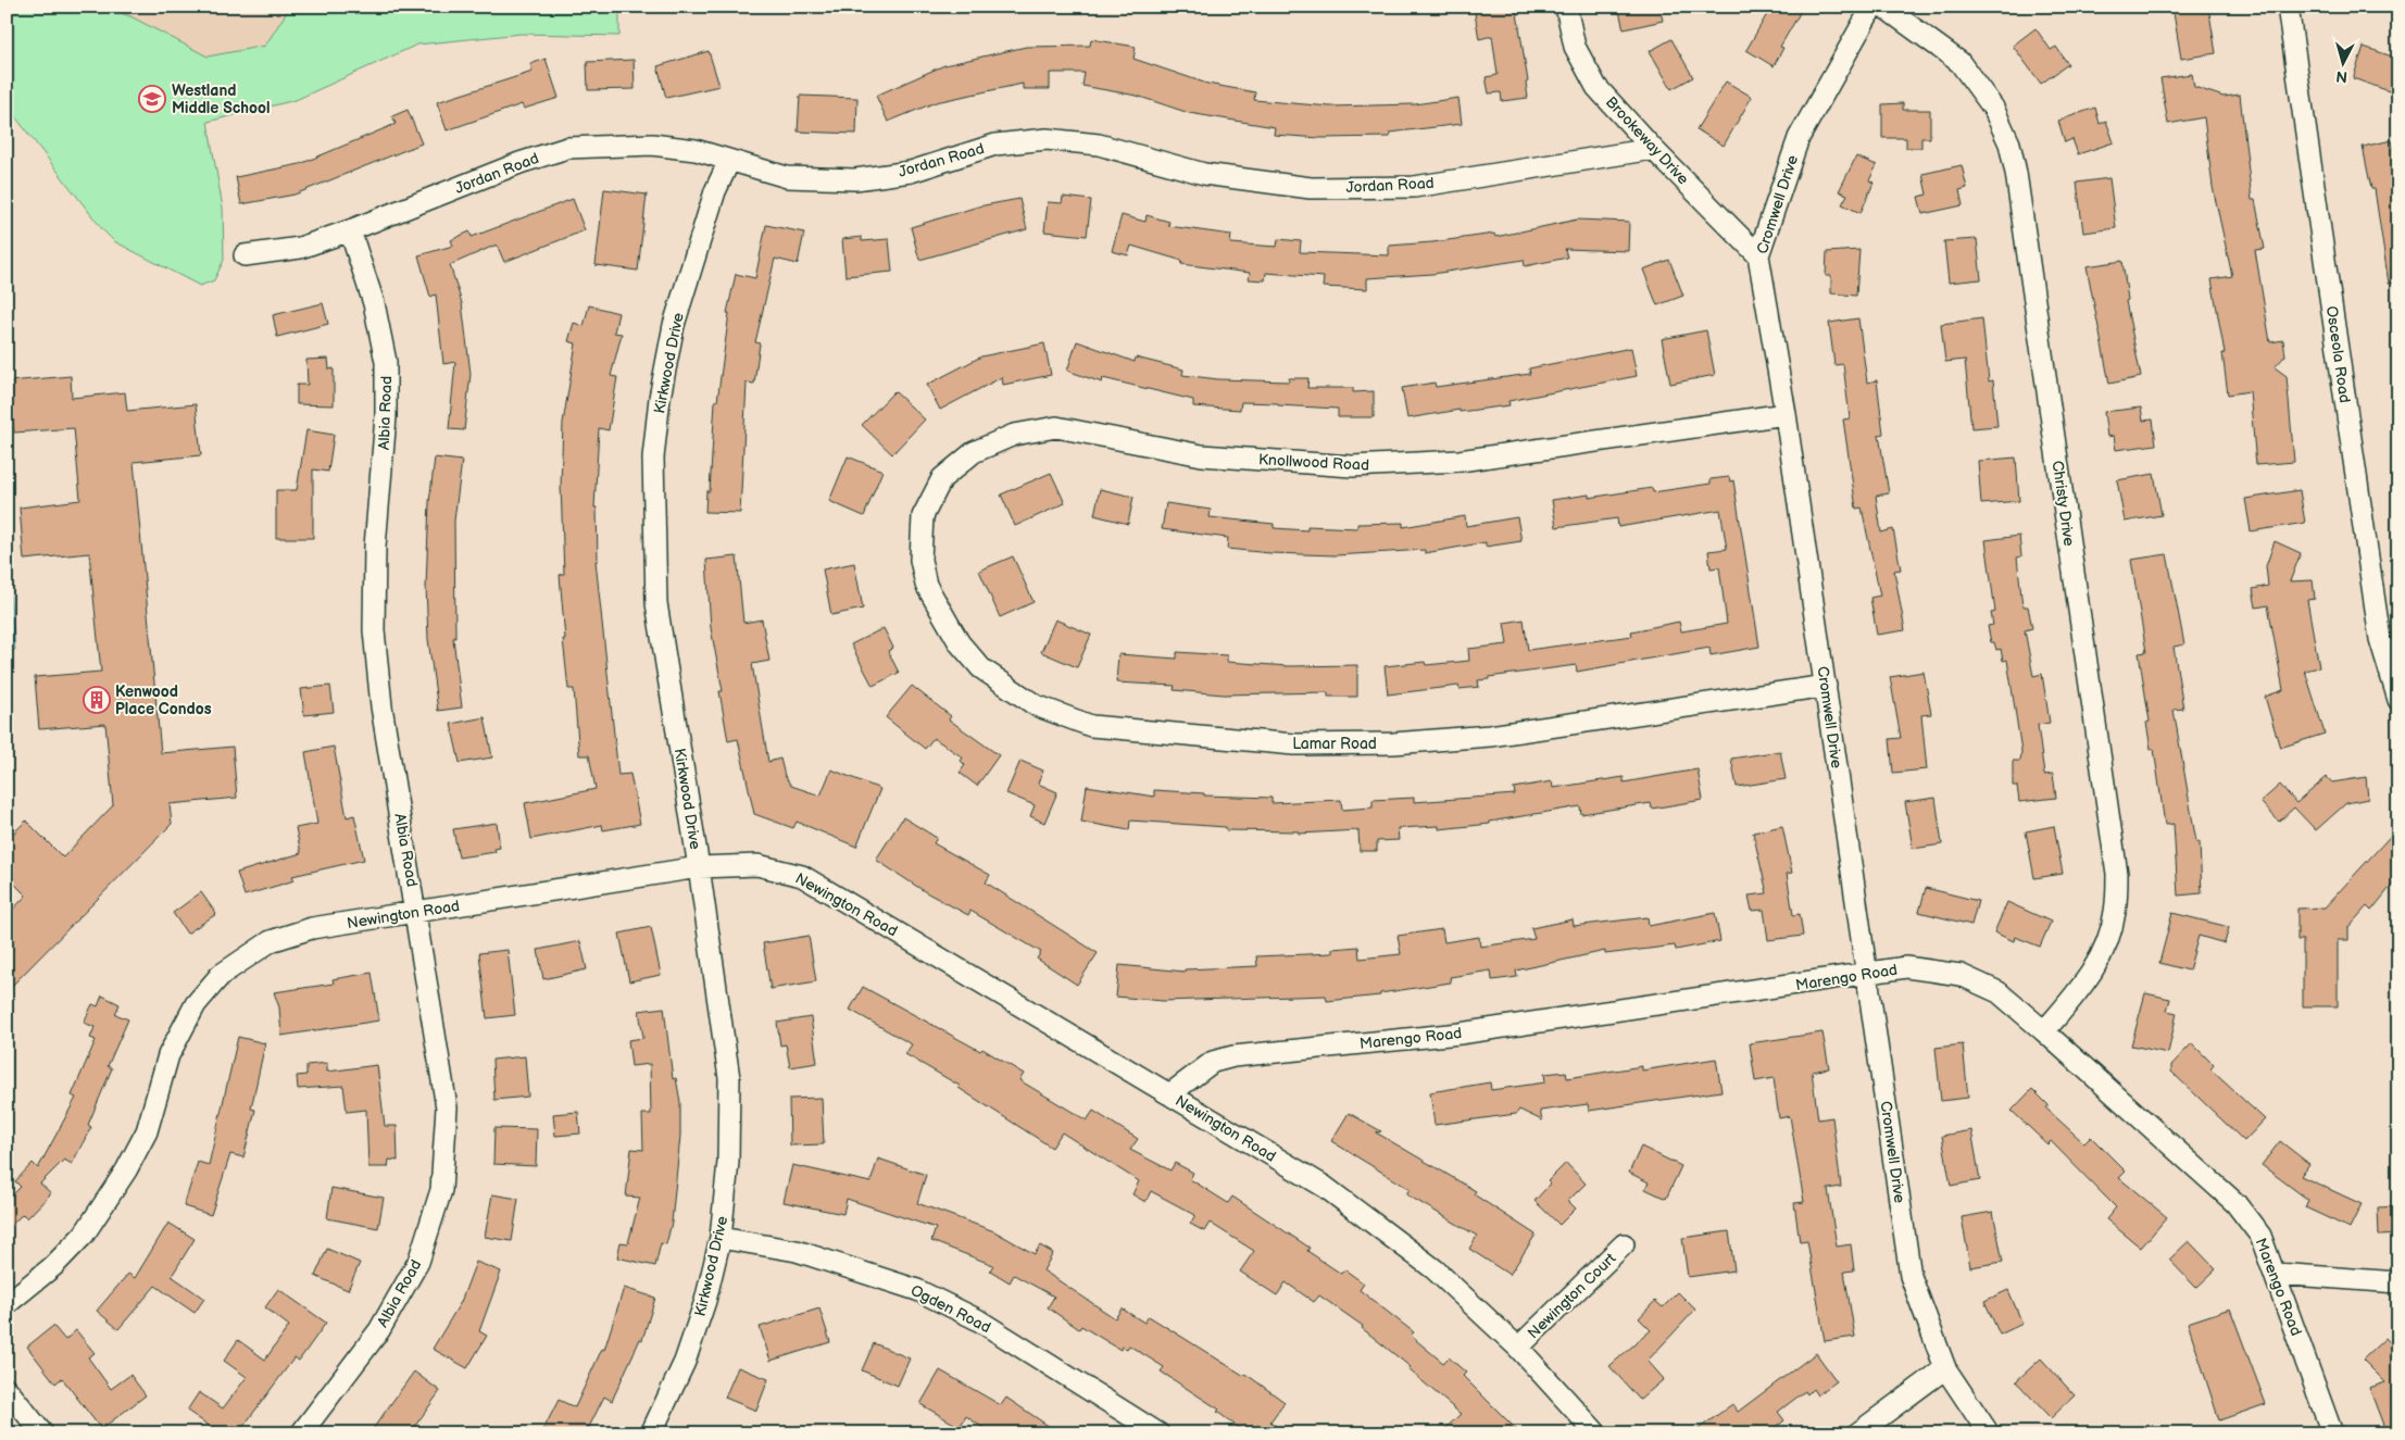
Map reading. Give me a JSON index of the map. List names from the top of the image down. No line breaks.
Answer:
{"streets":{"street":["Brookeway Drive","Jordan Road","Cromwell Drive","Osceola Road","Kirkwood Drive","Albia Road","Knollwood Road","Christy Drive","Lamar Road","Newington Road","Marengo Road","Newington Court","Ogden Road"]},"crossings":[["Brookeway Drive","Jordan Road"],["Brookeway Drive","Cromwell Drive"],["Jordan Road","Kirkwood Drive"],["Jordan Road","Albia Road"],["Cromwell Drive","Knollwood Road"],["Cromwell Drive","Lamar Road"],["Cromwell Drive","Marengo Road"],["Kirkwood Drive","Newington Road"],["Kirkwood Drive","Ogden Road"],["Albia Road","Newington Road"],["Knollwood Road","Lamar Road"],["Christy Drive","Marengo Road"],["Newington Road","Marengo Road"],["Newington Road","Newington Court"]],"places":{"school or university":["Westland Middle School"],"building":["Kenwood Place Condos"]},"north":"bottom"}
